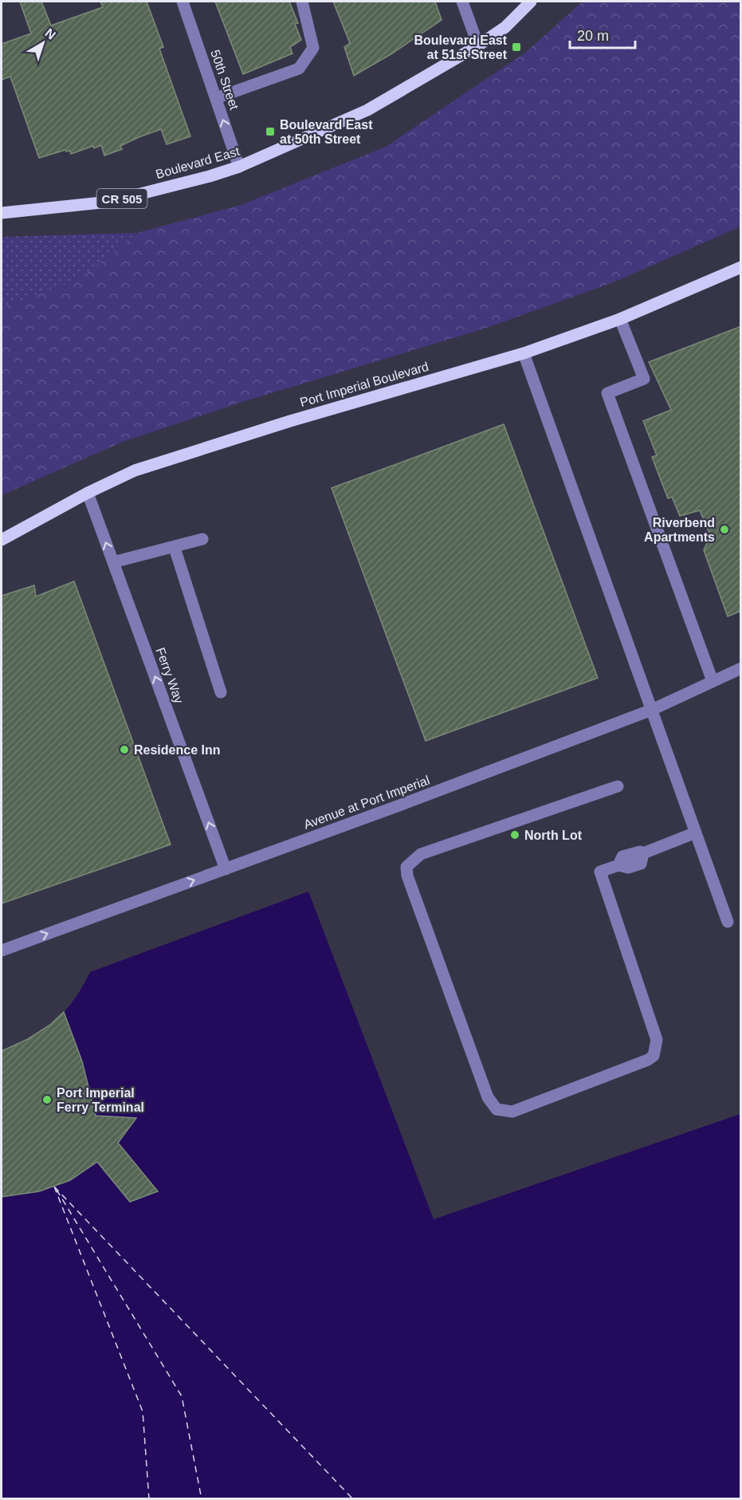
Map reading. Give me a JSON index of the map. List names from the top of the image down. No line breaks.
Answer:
{"streets":{"main road":["Boulevard East","CR 505","Port Imperial Boulevard"],"street":["50th Street","Ferry Way","Avenue at Port Imperial"]},"crossings":[["50th Street","Boulevard East"],["Port Imperial Boulevard","Ferry Way"],["Ferry Way","Avenue at Port Imperial"]],"one_way":["50th Street"],"places":{"transit":["Boulevard East at 51st Street","Boulevard East at 50th Street"],"other":["Riverbend Apartments","Residence Inn","North Lot","Port Imperial Ferry Terminal"]},"scale_bar":"20 m","north":"top right"}
